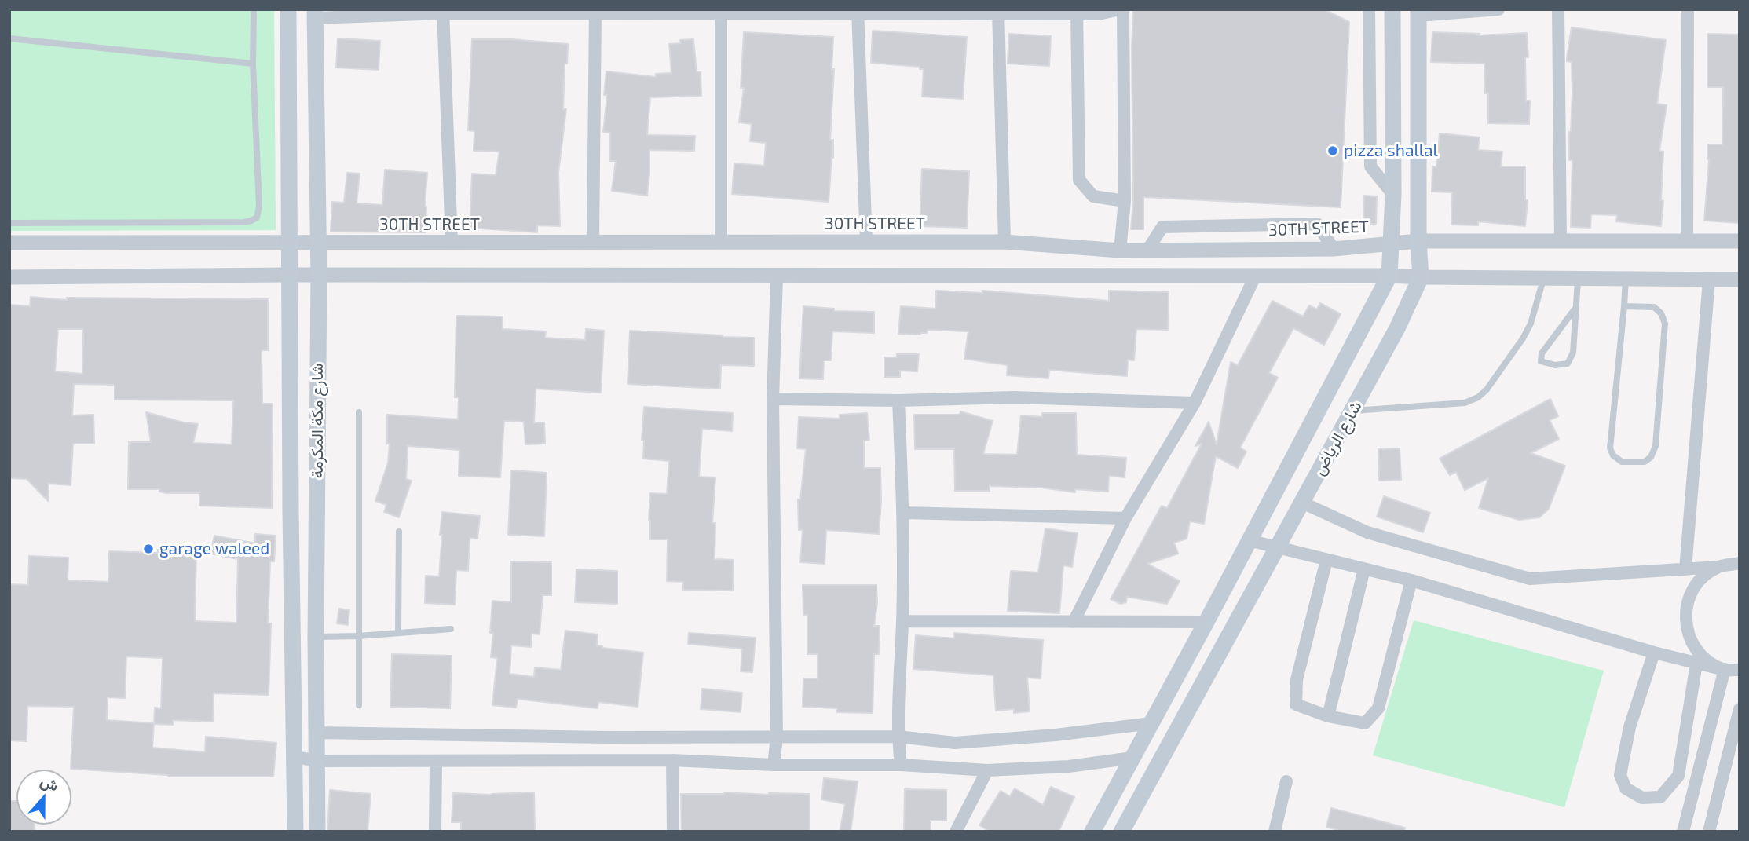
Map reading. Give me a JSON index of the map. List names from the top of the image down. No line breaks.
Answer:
{"streets":{"main road":["شارع مكة المكرمة","شارع الرياض"],"street":["30TH STREET"]},"crossings":[["30TH STREET","شارع مكة المكرمة"],["30TH STREET","شارع الرياض"]],"places":["pizza shallal","garage waleed"],"north":"top"}
